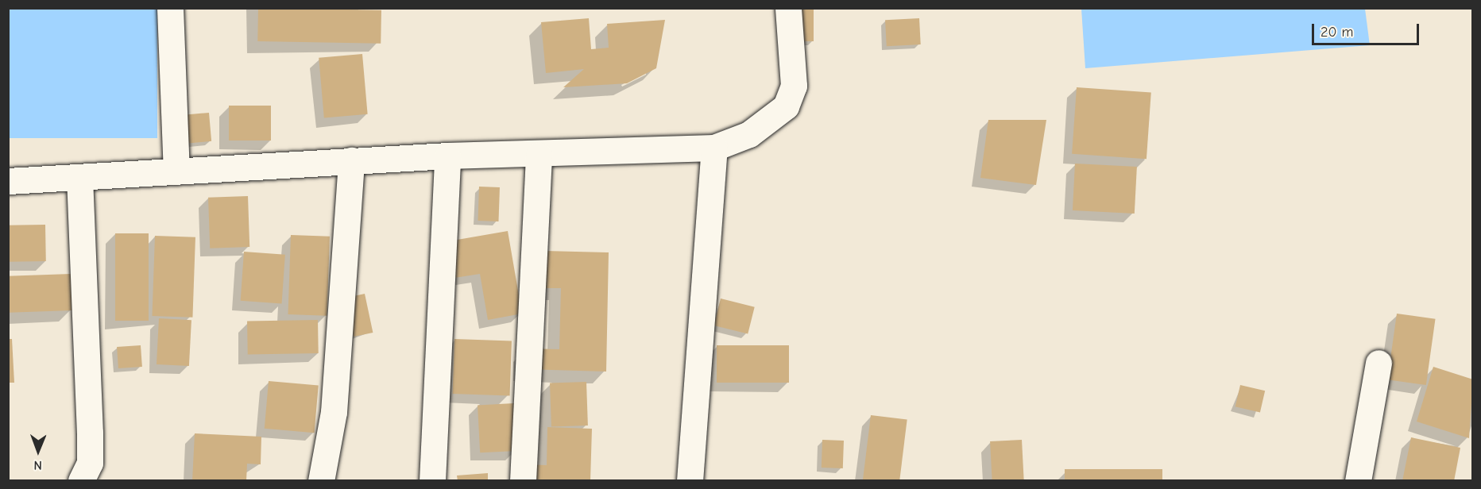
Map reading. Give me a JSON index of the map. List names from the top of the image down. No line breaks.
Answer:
{"scale_bar":"20 m","north":"bottom"}
